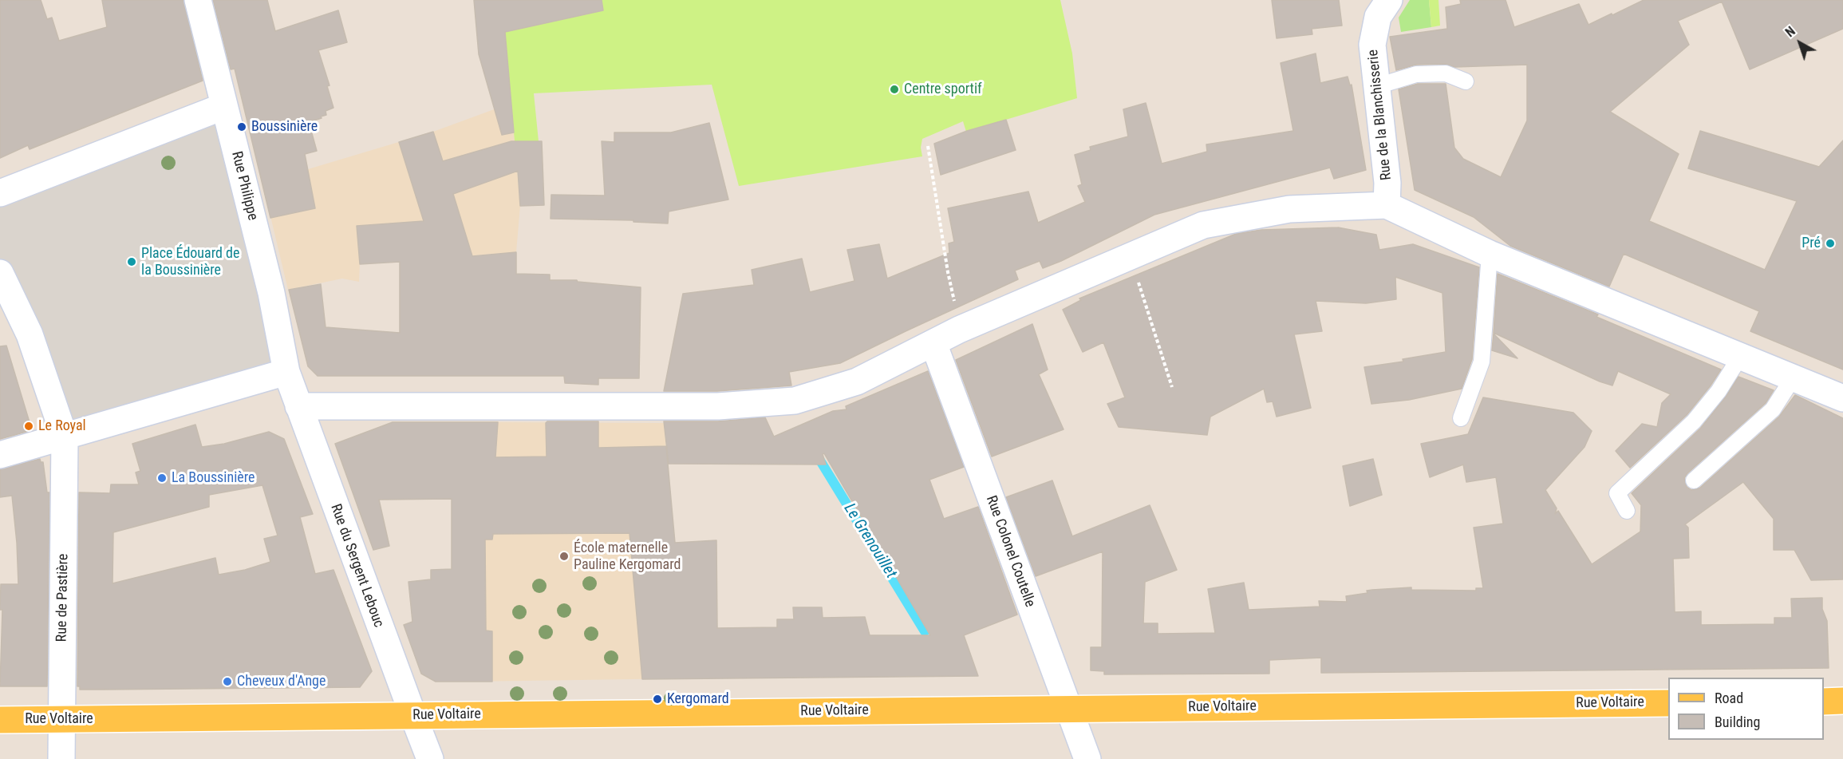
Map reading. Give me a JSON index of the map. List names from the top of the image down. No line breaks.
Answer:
{"streets":{"main road":["Rue Voltaire"],"street":["Rue de la Blanchisserie","Rue Philippe","Rue Colonel Coutelle","Rue du Sergent Lebouc","Rue de Pastière"]},"crossings":[["Rue Philippe","Rue du Sergent Lebouc"],["Rue Colonel Coutelle","Rue Voltaire"],["Rue du Sergent Lebouc","Rue Voltaire"],["Rue de Pastière","Rue Voltaire"]],"water":["Le Grenouillet"],"places":["Centre sportif","Boussinière","Pré","Place Édouard de la Boussinière","Le Royal","La Boussinière","École maternelle Pauline Kergomard","Cheveux d'Ange","Kergomard"],"legend":["Road","Building"],"north":"top left"}
